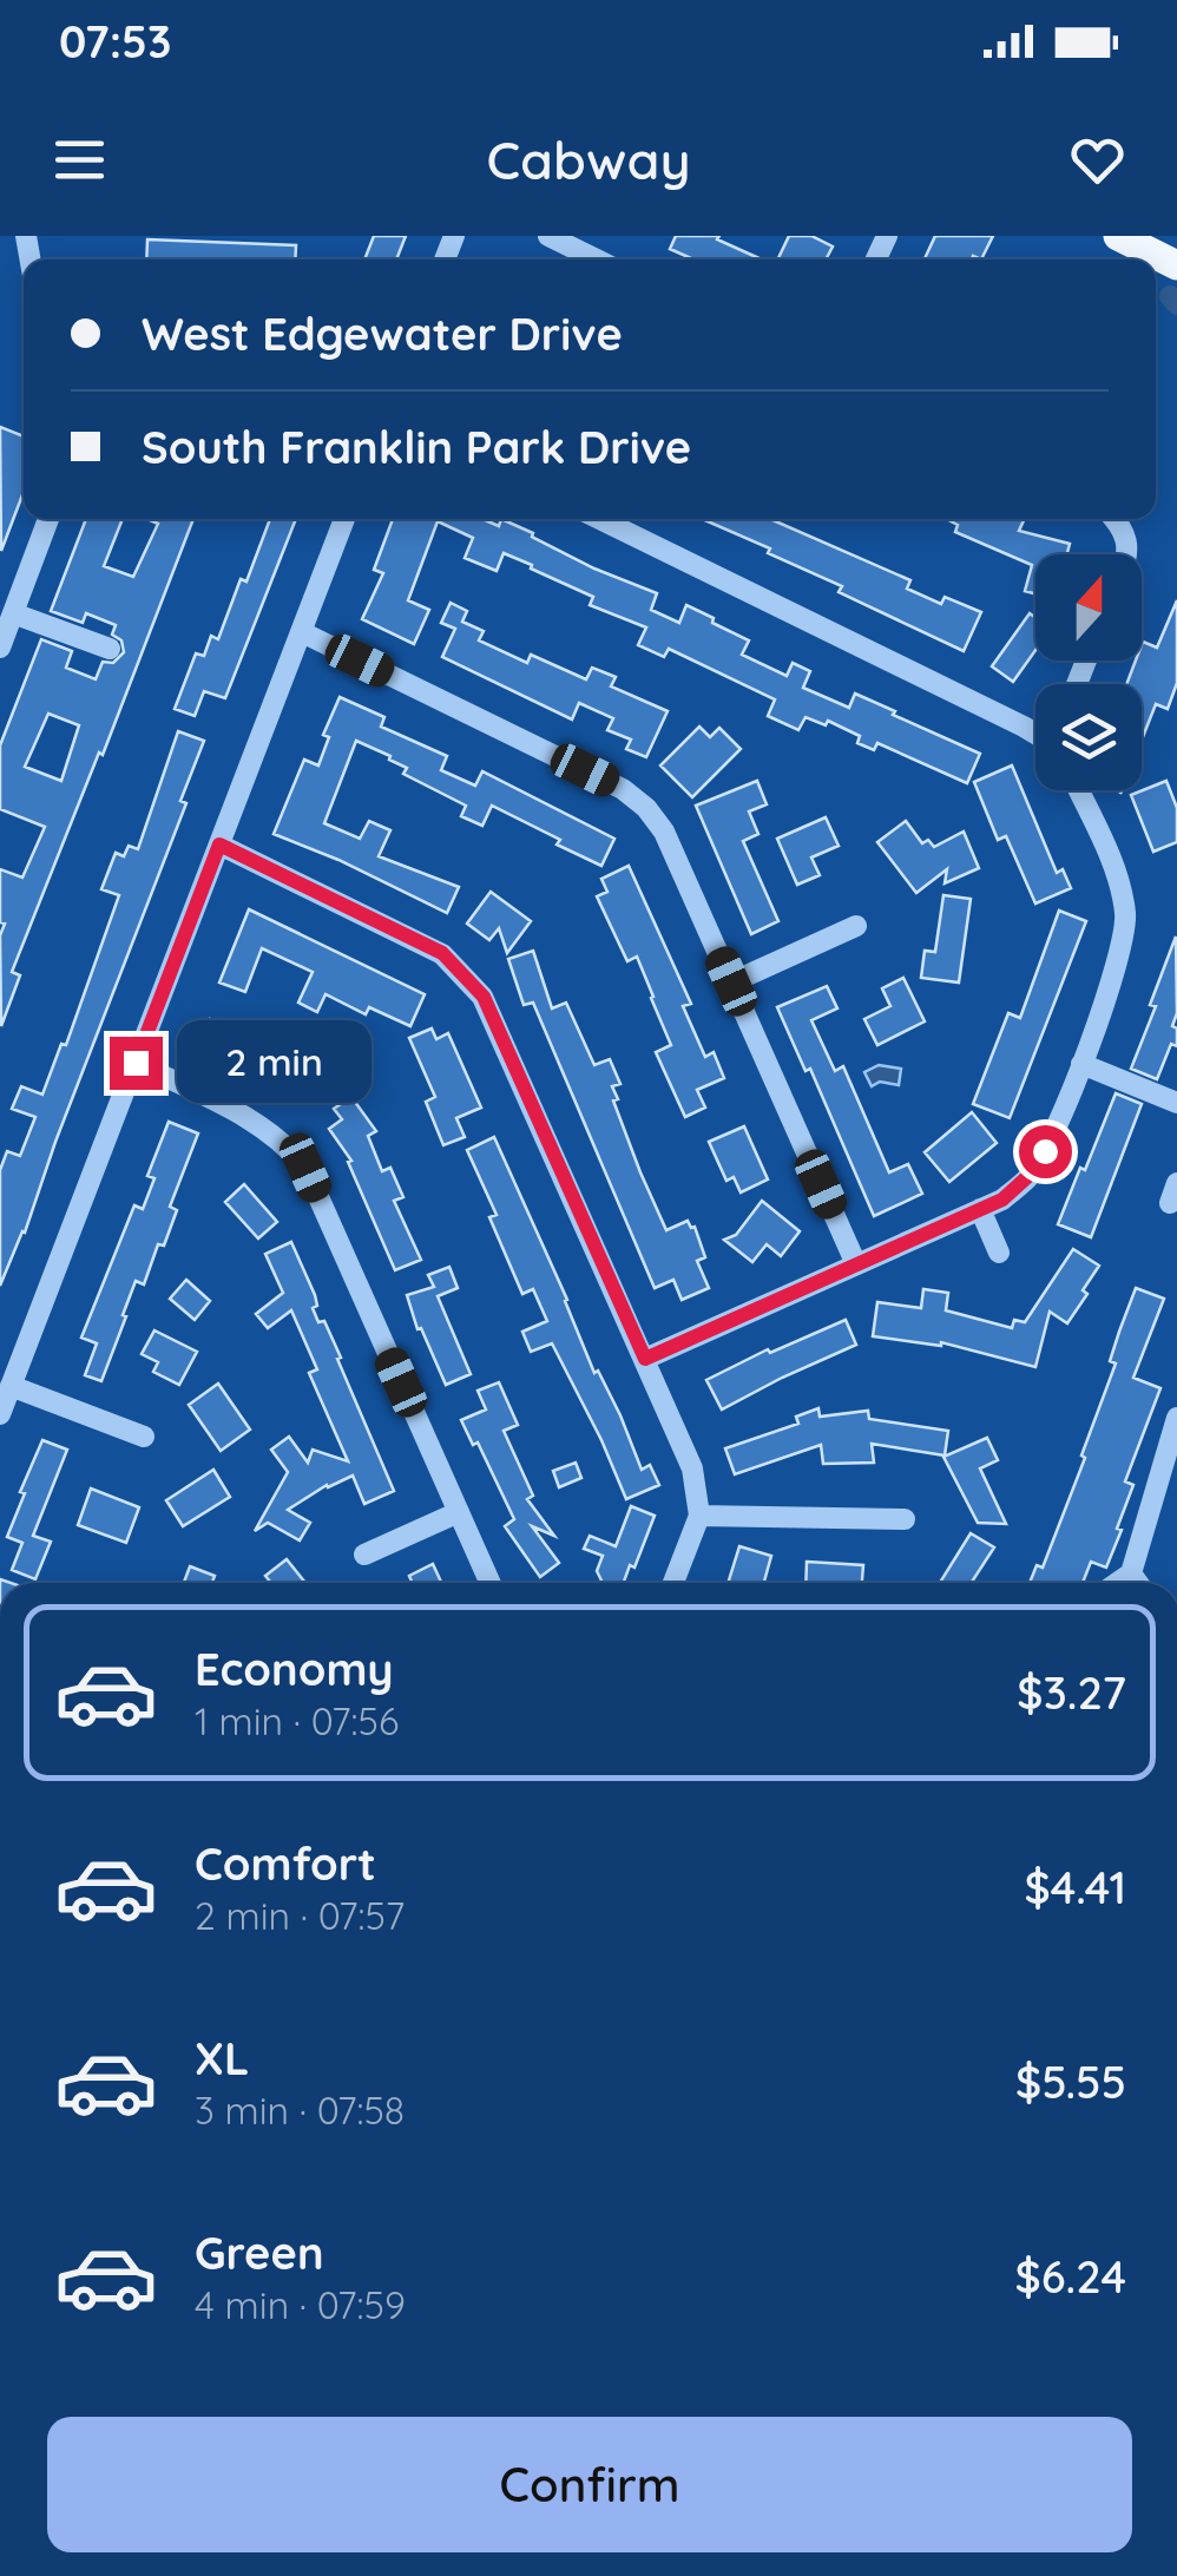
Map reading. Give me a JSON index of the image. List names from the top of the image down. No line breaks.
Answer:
{"north":"top","page":{"status":"07:53","header":"Cabway","banner":["West Edgewater Drive","South Franklin Park Drive"],"bubble":"2 min","list":[{"name":"Economy","note":"1 min · 07:56","value":"$3.27"},{"name":"Comfort","note":"2 min · 07:57","value":"$4.41"},{"name":"XL","note":"3 min · 07:58","value":"$5.55"},{"name":"Green","note":"4 min · 07:59","value":"$6.24"}],"buttons":"Confirm"}}
